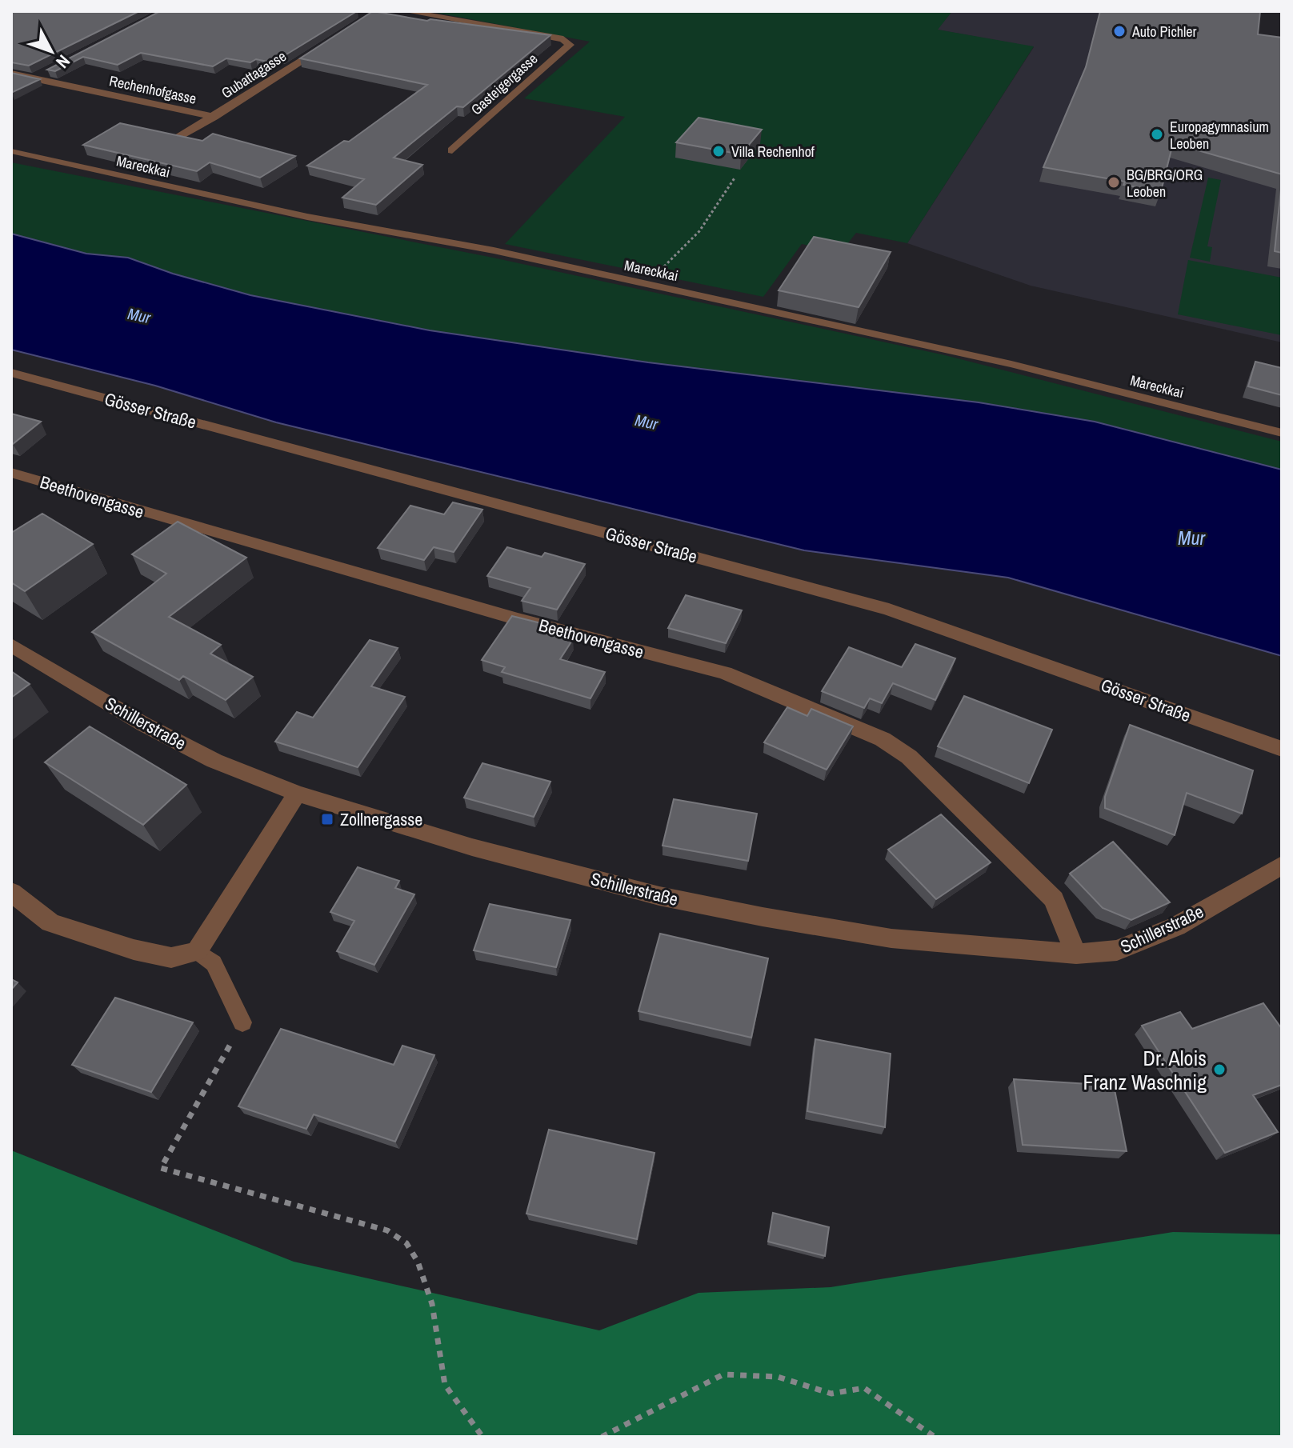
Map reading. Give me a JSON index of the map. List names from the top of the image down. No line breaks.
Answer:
{"streets":{"street":["Gubattagasse","Gasteigergasse","Rechenhofgasse","Gösser Straße","Beethovengasse","Schillerstraße"],"lane":["Mareckkai"]},"crossings":[["Gubattagasse","Rechenhofgasse"],["Beethovengasse","Schillerstraße"]],"water":["Mur"],"places":{"other":["Auto Pichler","Europagymnasium Leoben","Villa Rechenhof","BG/BRG/ORG Leoben","Dr. Alois Franz Waschnig"],"transit":["Zollnergasse"]},"north":"bottom right"}
